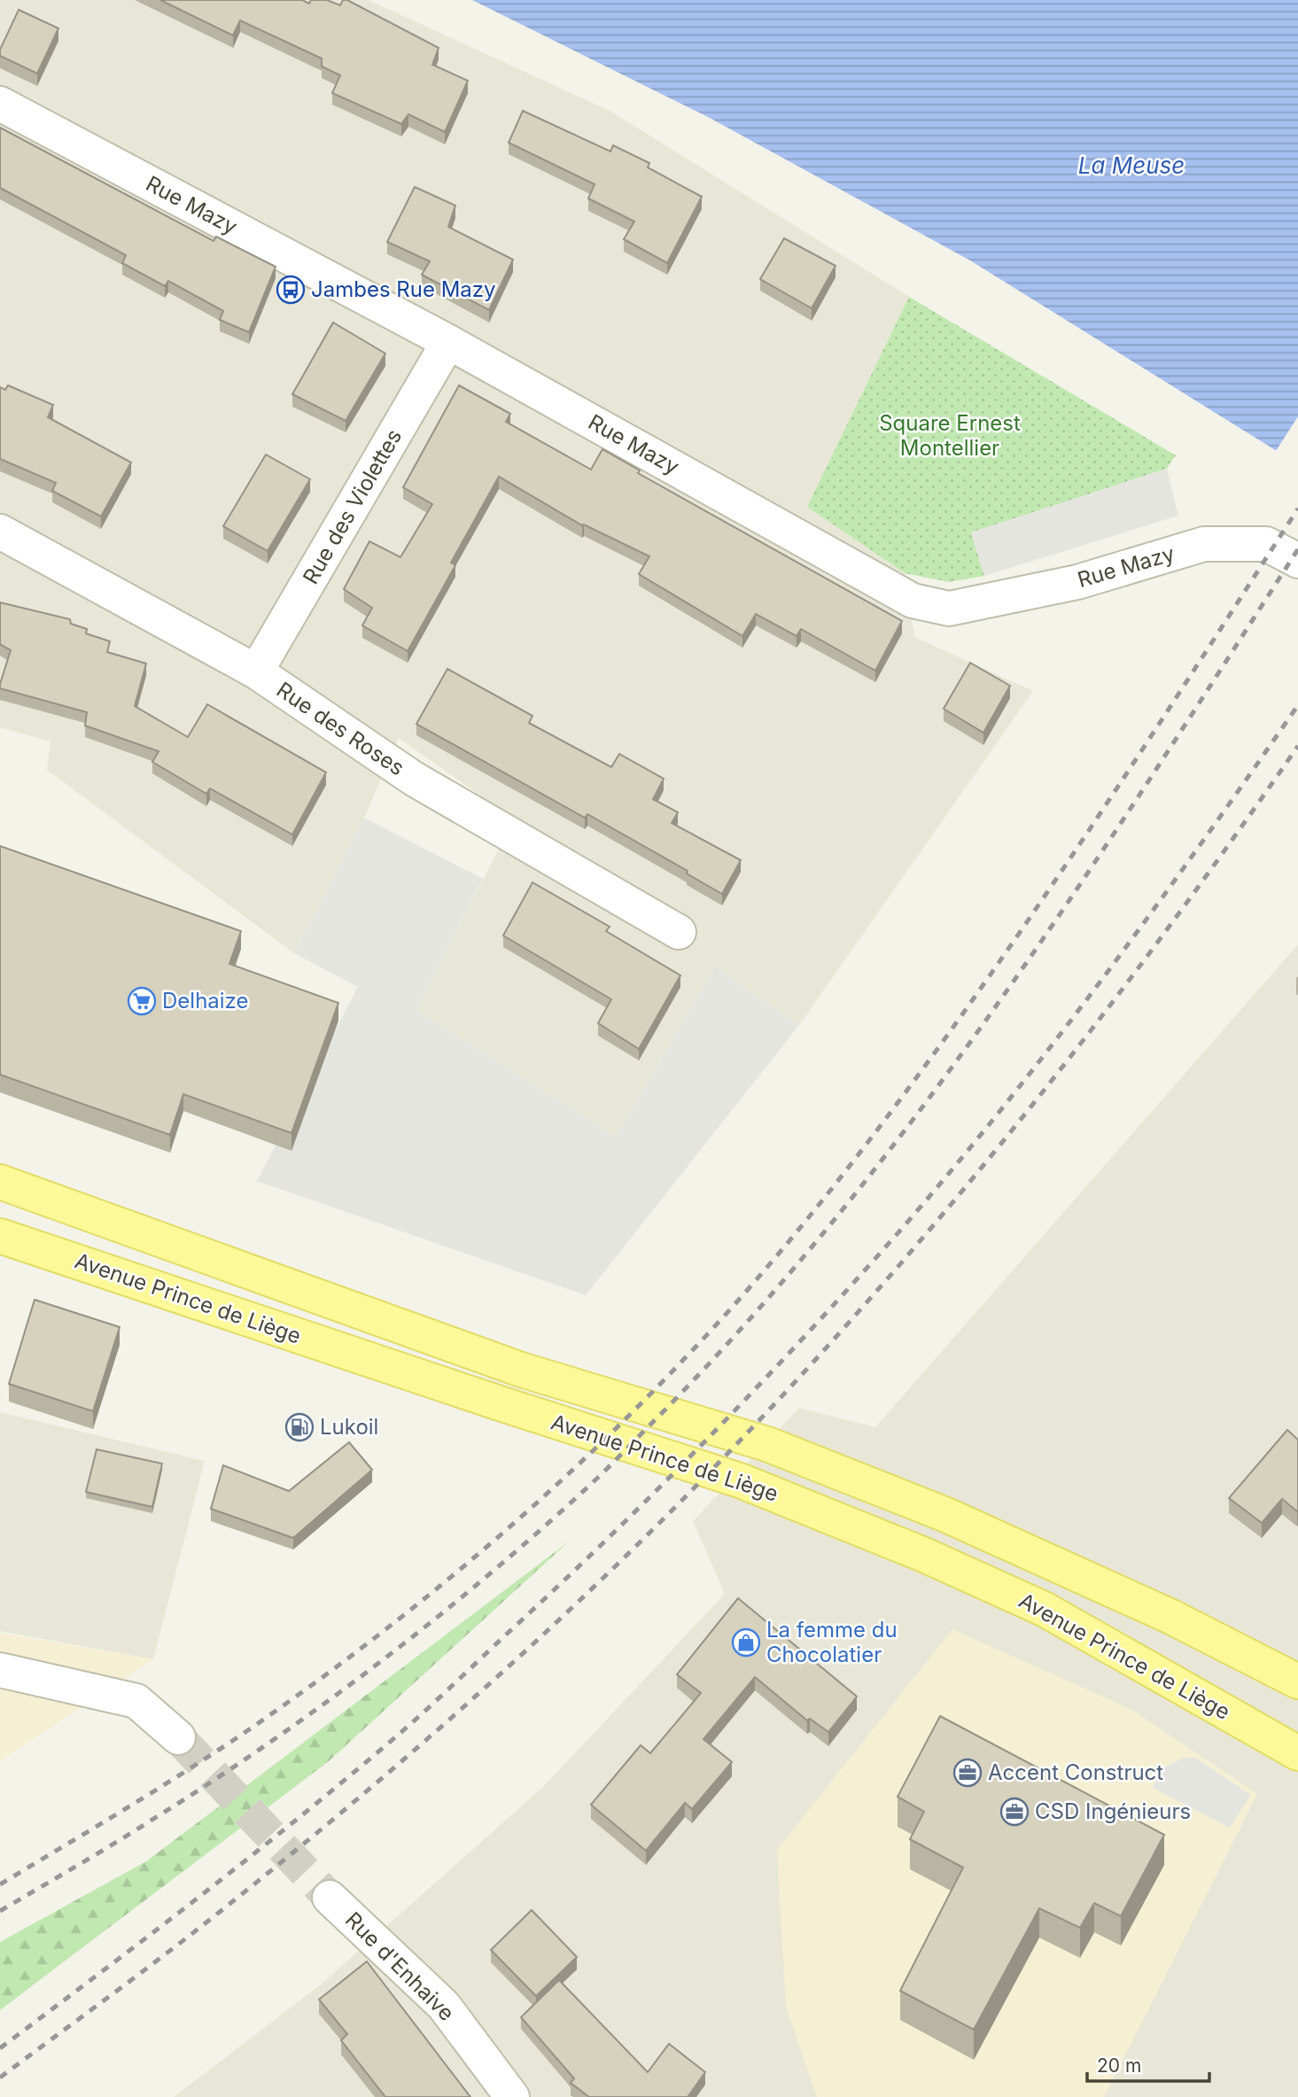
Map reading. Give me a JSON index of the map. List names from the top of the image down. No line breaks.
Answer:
{"streets":{"main road":["Avenue Prince de Liège"],"street":["Rue Mazy","Rue des Violettes","Rue des Roses","Rue d'Enhaive"]},"crossings":[["Rue Mazy","Rue des Violettes"],["Rue des Violettes","Rue des Roses"]],"water":["La Meuse"],"parks":["Square Ernest Montellier"],"places":{"bus stop":["Jambes Rue Mazy"],"supermarket":["Delhaize"],"fuel station":["Lukoil"],"shop":["La femme du Chocolatier"],"office":["Accent Construct","CSD Ingénieurs"]},"scale_bar":"20 m"}
